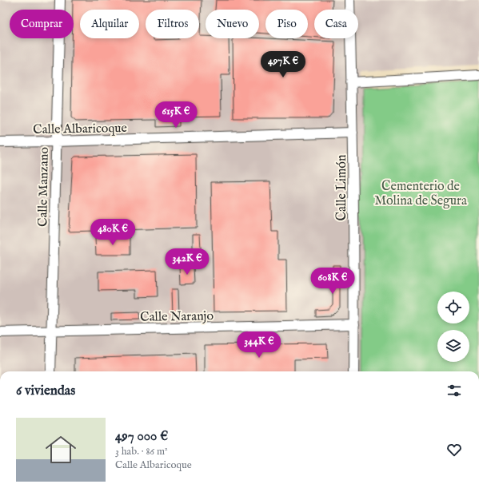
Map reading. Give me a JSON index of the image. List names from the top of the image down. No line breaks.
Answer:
{"streets":{"street":["Calle Albaricoque","Calle Manzano","Calle Limón","Calle Naranjo"]},"crossings":[["Calle Albaricoque","Calle Manzano"],["Calle Albaricoque","Calle Limón"],["Calle Manzano","Calle Naranjo"],["Calle Limón","Calle Naranjo"]],"parks":["Cementerio de Molina de Segura"],"page":{"chip":["Comprar","Alquilar","Filtros","Nuevo","Piso","Casa"],"price":["497K €","615K €","480K €","342K €","608K €","344K €"],"heading":"6 viviendas","list":[{"name":"497 000 €","note":"3 hab. · 86 m² · Calle Albaricoque"}]}}
